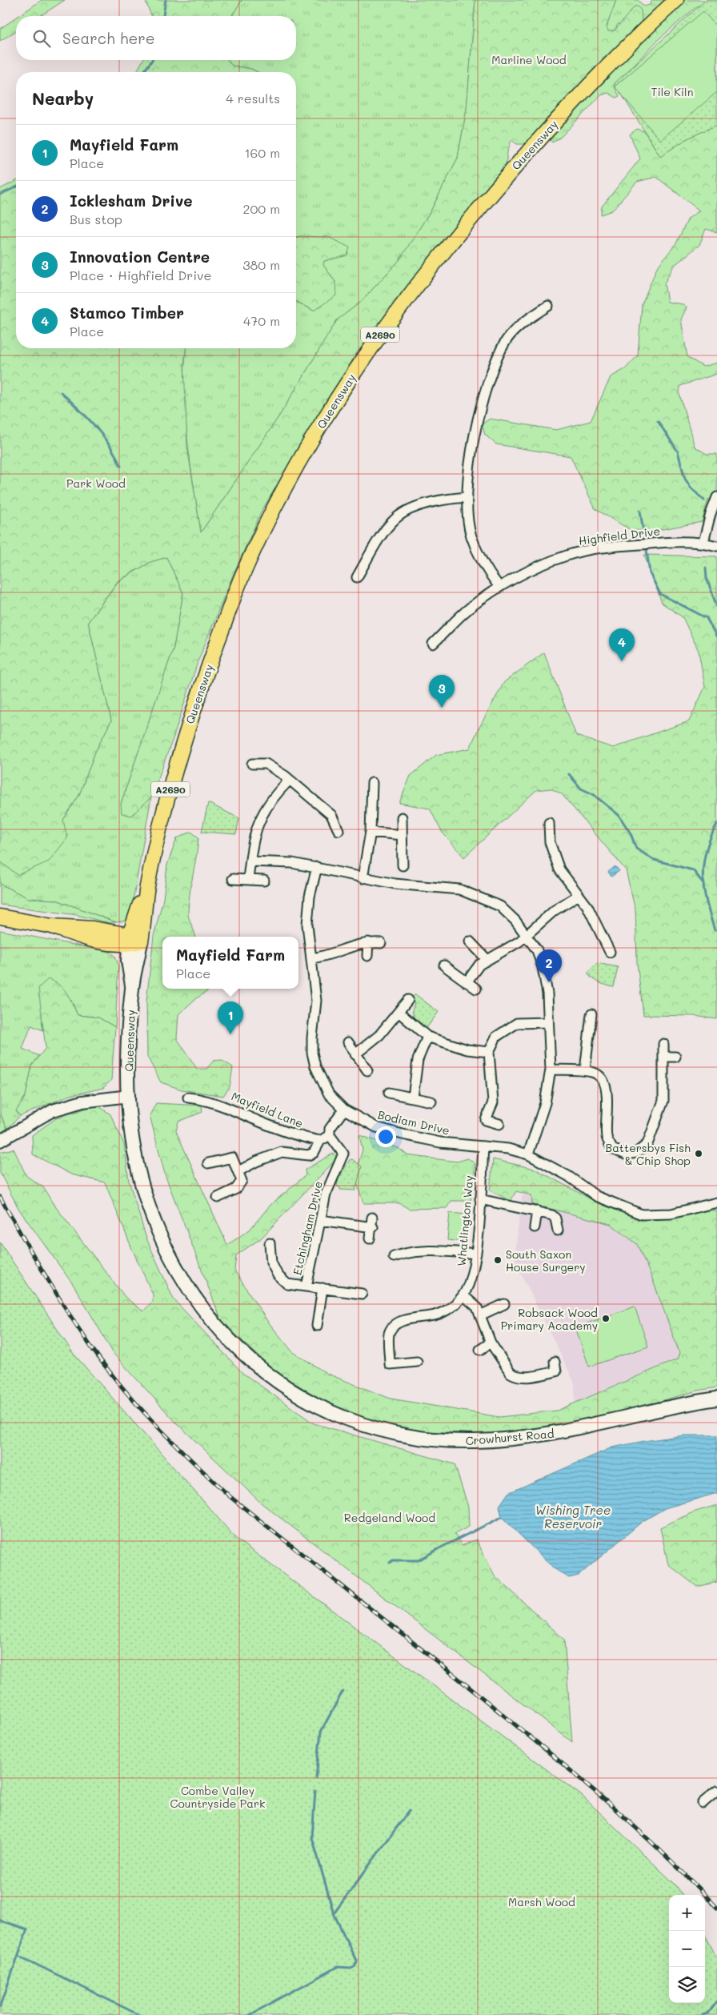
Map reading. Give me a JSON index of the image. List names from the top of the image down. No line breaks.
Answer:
{"streets":{"main road":["Queensway","A2690","Crowhurst Road"],"street":["Highfield Drive","Mayfield Lane","Bodiam Drive","Whatlington Way","Etchingham Drive"]},"crossings":[["Queensway","Crowhurst Road"],["Bodiam Drive","Whatlington Way"]],"water":["Wishing Tree Reservoir"],"parks":["Marline Wood","Tile Kiln","Park Wood","Redgeland Wood","Combe Valley Countryside Park","Marsh Wood"],"places":["Battersbys Fish & Chip Shop","South Saxon House Surgery","Robsack Wood Primary Academy"],"page":{"search":"Search here","heading":["Nearby","4 results"],"list":[{"mark":"1","name":"Mayfield Farm","note":"Place","value":"160 m"},{"mark":"2","name":"Icklesham Drive","note":"Bus stop","value":"200 m"},{"mark":"3","name":"Innovation Centre","note":"Place · Highfield Drive","value":"380 m"},{"mark":"4","name":"Stamco Timber","note":"Place","value":"470 m"}],"pins":["4","3","2","1"],"popup":["Mayfield Farm","Place"],"map_buttons":["+","−"]}}
